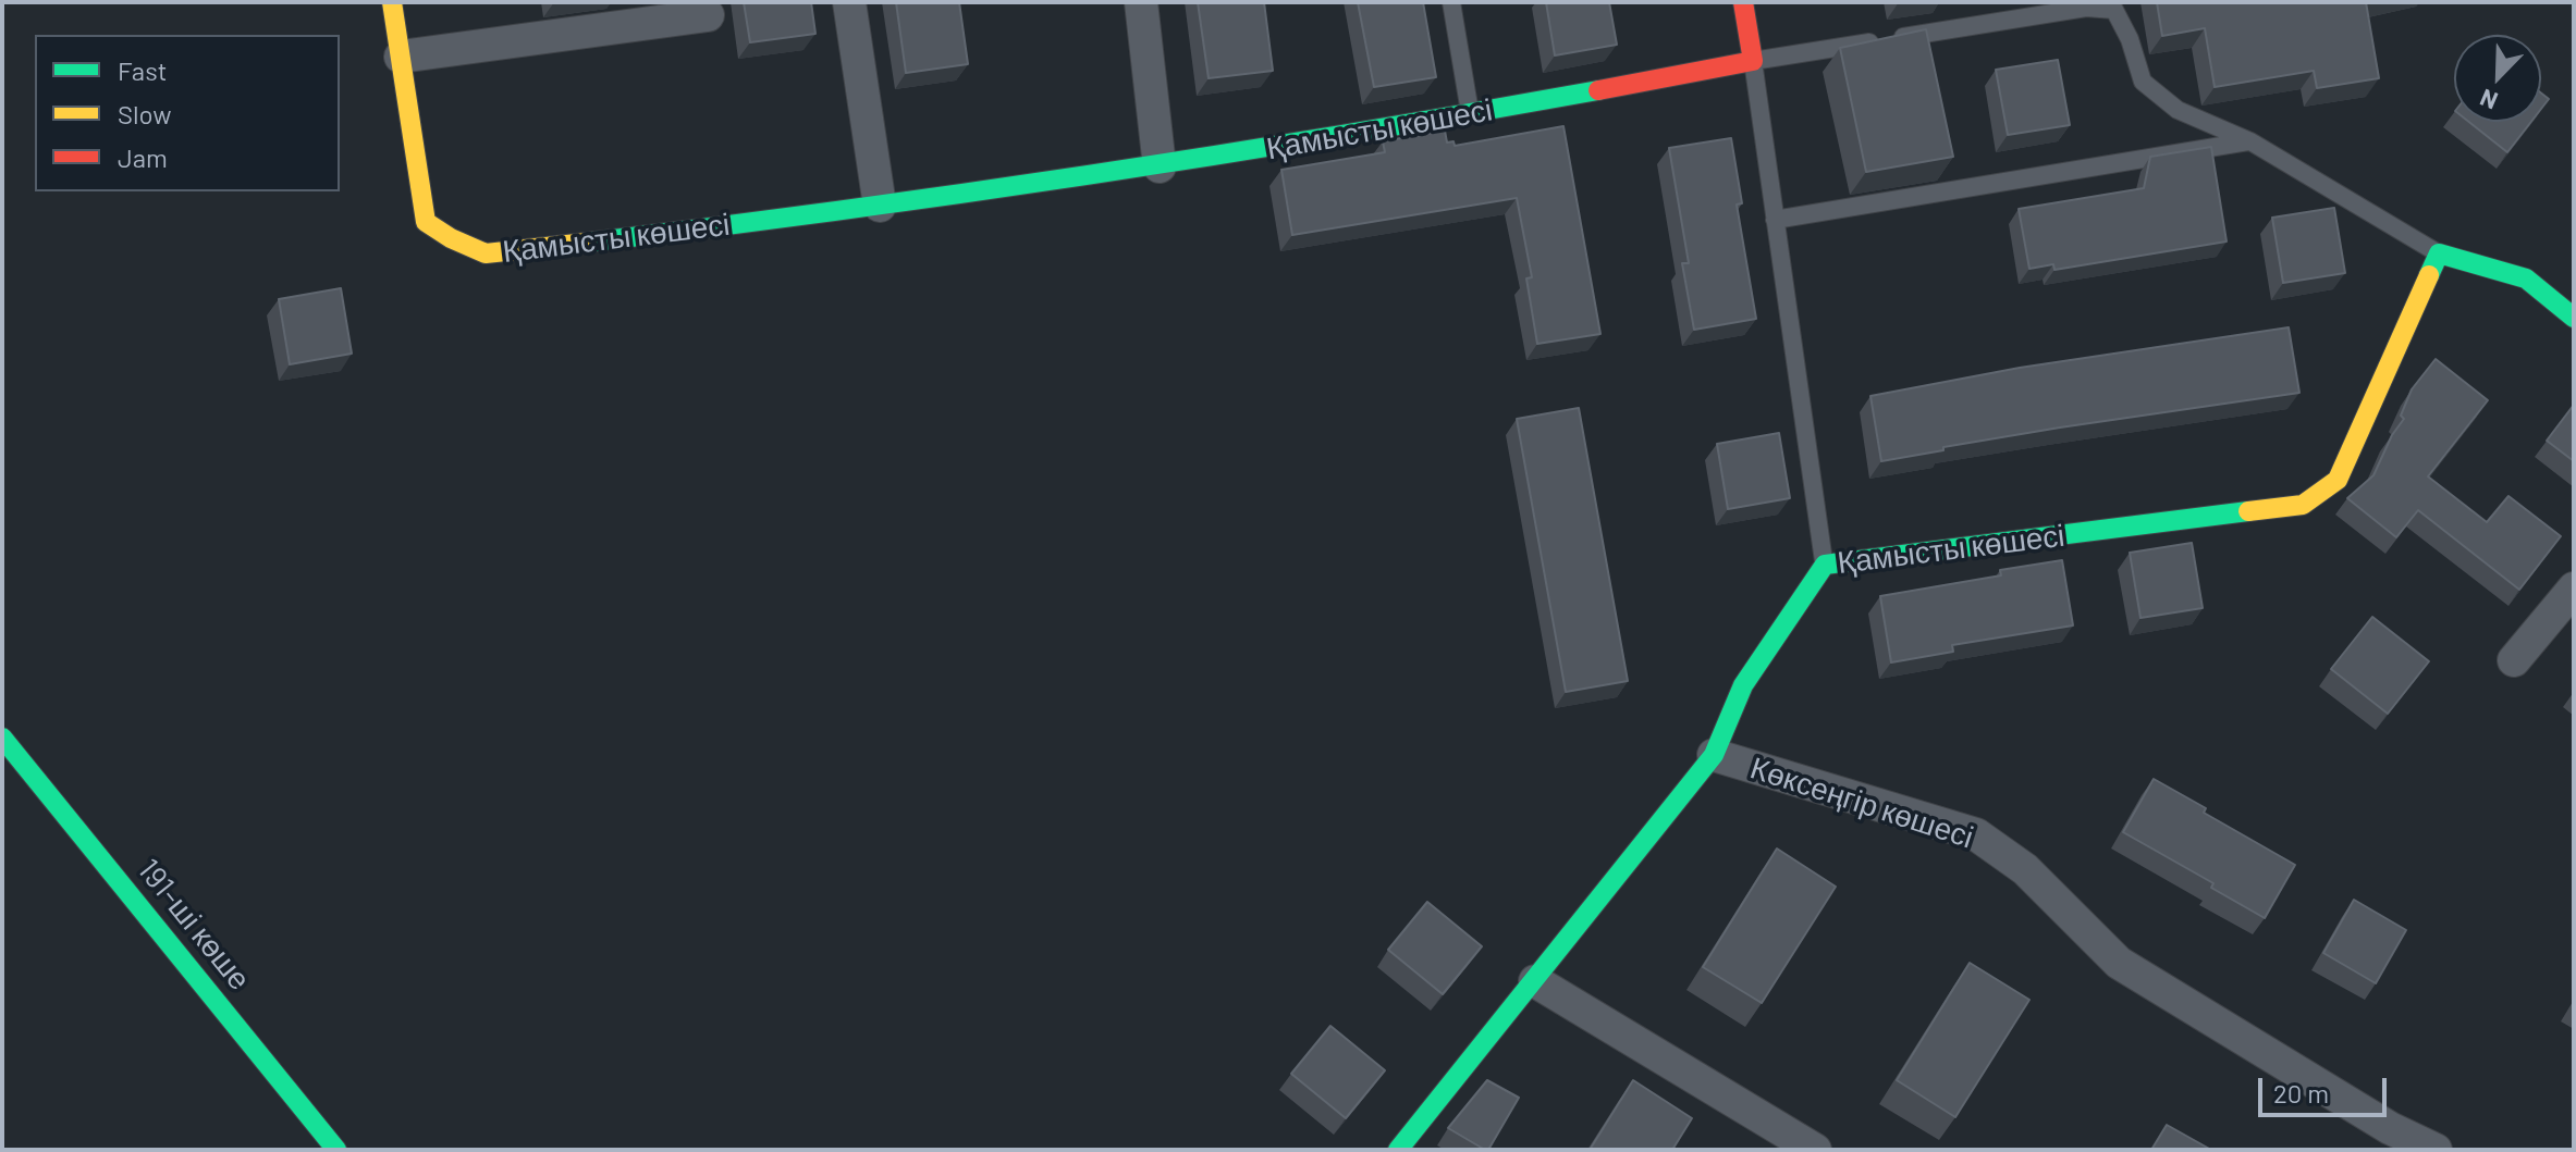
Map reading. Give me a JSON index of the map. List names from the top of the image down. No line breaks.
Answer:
{"streets":{"street":["Қамысты көшесі","Көксеңгір көшесі","191-ші көше"]},"crossings":[["Қамысты көшесі","Көксеңгір көшесі"]],"legend":["Fast","Slow","Jam"],"scale_bar":"20 m","north":"bottom left"}
